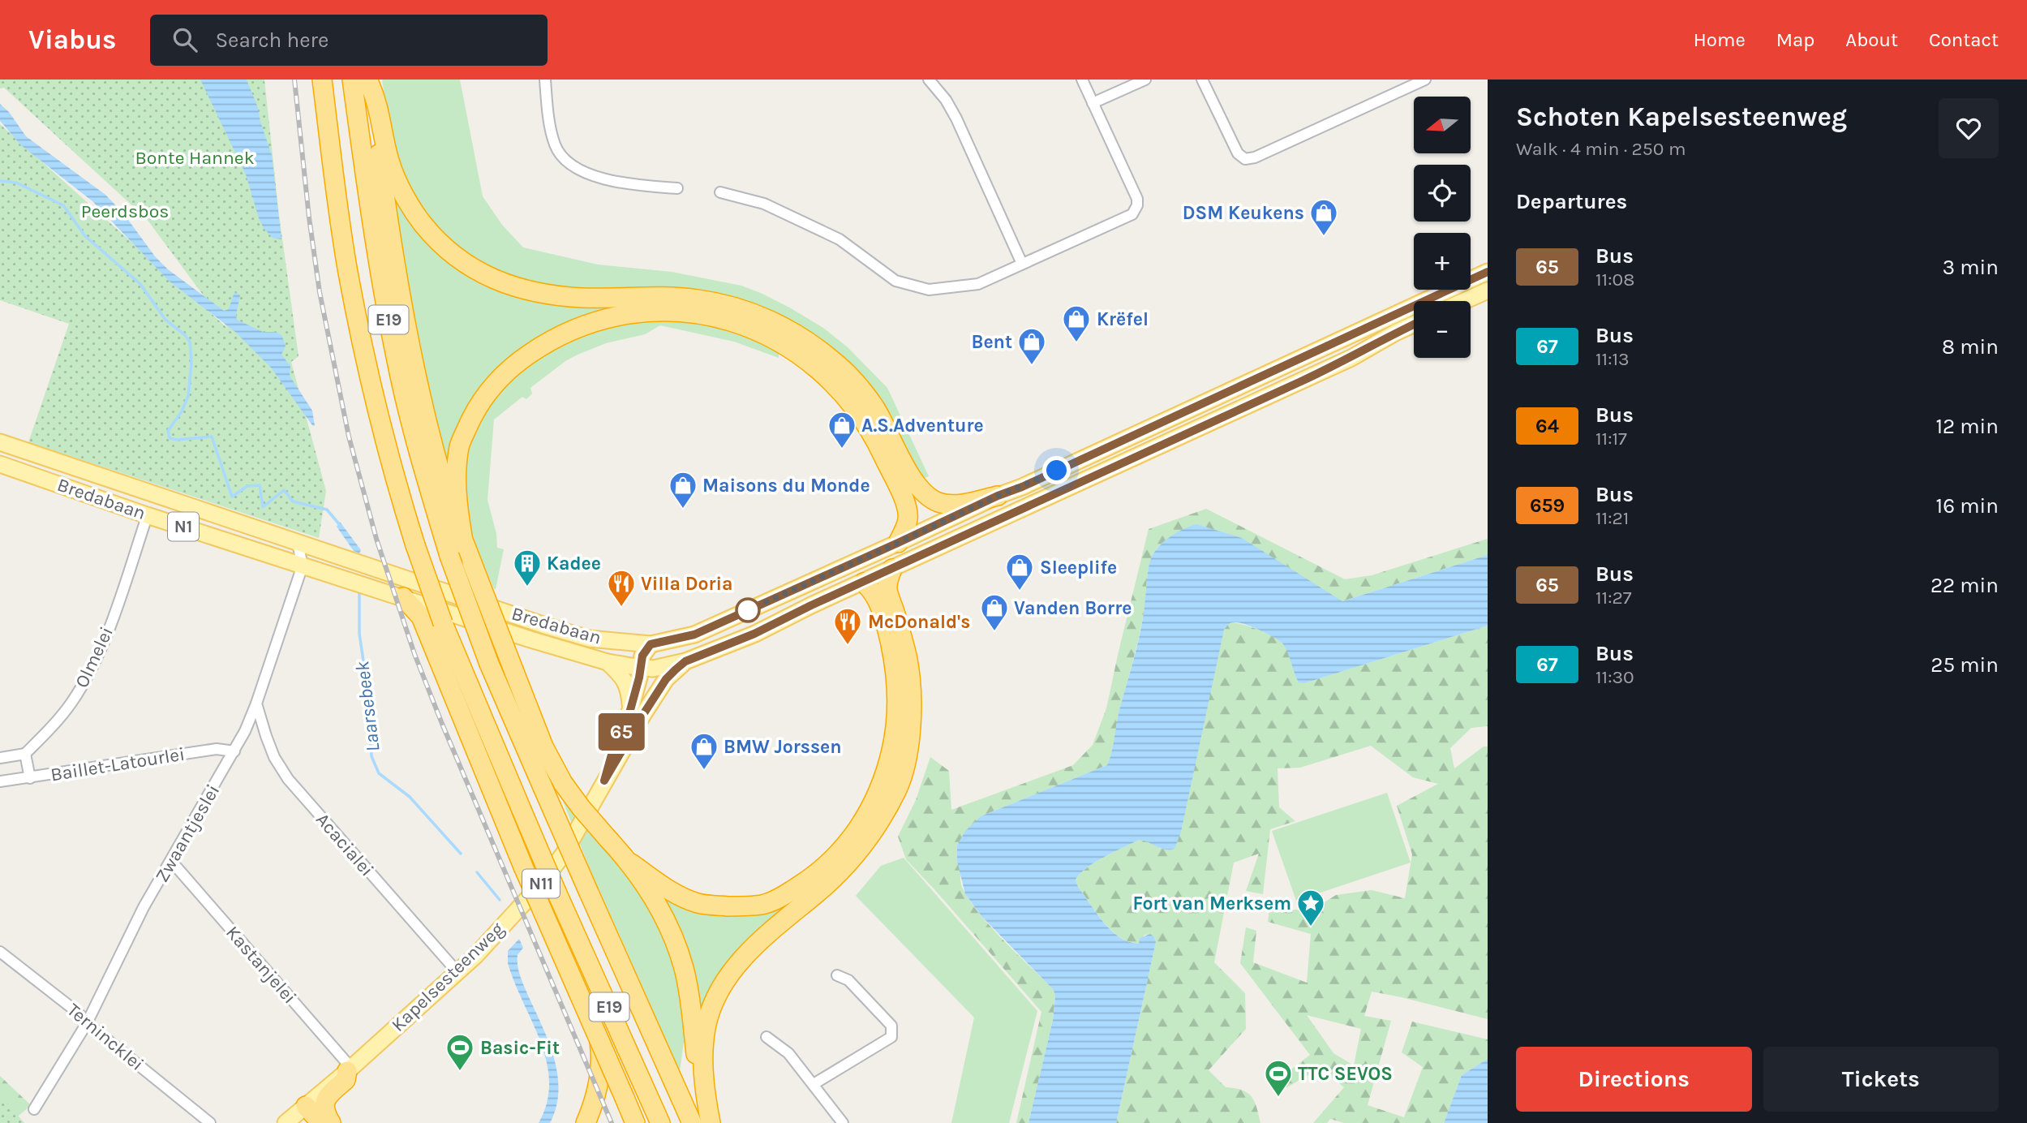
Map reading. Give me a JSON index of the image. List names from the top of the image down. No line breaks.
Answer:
{"streets":{"highway":["E19"],"main road":["Bredabaan","N1","N11","Kapelsesteenweg"],"street":["Olmelei","Baillet-Latourlei","Zwaantjeslei","Acacialei","Kastanjelei","Ternincklei"]},"crossings":[["Bredabaan","Zwaantjeslei"],["Bredabaan","Kapelsesteenweg"],["Baillet-Latourlei","Zwaantjeslei"],["Zwaantjeslei","Acacialei"],["Zwaantjeslei","Kastanjelei"],["Zwaantjeslei","Ternincklei"],["Acacialei","Kapelsesteenweg"],["Kastanjelei","Kapelsesteenweg"]],"water":["Laarsebeek"],"parks":["Bonte Hannek","Peerdsbos"],"places":{"shop":["DSM Keukens","Krëfel","Bent","A.S.Adventure","Maisons du Monde","Sleeplife","Vanden Borre","BMW Jorssen"],"building":["Kadee"],"restaurant":["Villa Doria","McDonald's"],"place":["Fort van Merksem"],"sports":["Basic-Fit","TTC SEVOS"]},"lines":["bus line 65"],"north":"left","page":{"header":"Viabus","search":"Search here","nav":["Home","Map","About","Contact"],"on_map":"65","heading":[["Schoten Kapelsesteenweg","Walk · 4 min · 250 m"],"Departures"],"map_buttons":["+","−"],"list":[{"mark":"65","name":"Bus","note":"11:08","value":"3 min"},{"mark":"67","name":"Bus","note":"11:13","value":"8 min"},{"mark":"64","name":"Bus","note":"11:17","value":"12 min"},{"mark":"659","name":"Bus","note":"11:21","value":"16 min"},{"mark":"65","name":"Bus","note":"11:27","value":"22 min"},{"mark":"67","name":"Bus","note":"11:30","value":"25 min"}],"buttons":["Directions","Tickets"]}}
